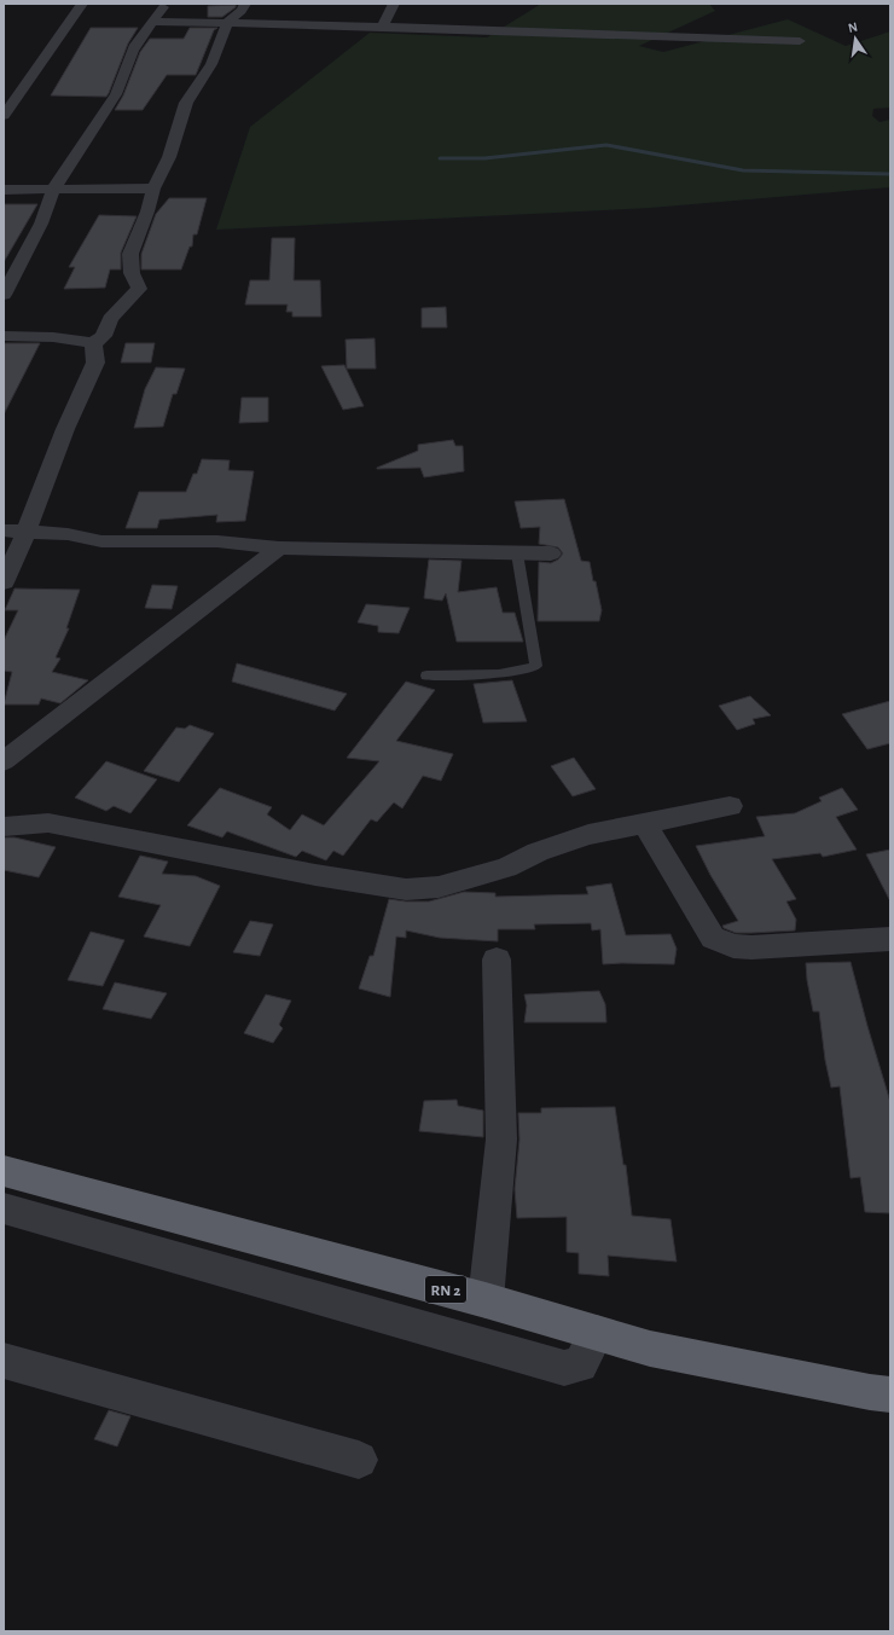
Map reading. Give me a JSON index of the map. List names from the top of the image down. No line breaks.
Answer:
{"streets":{"highway":["RN 2"]},"north":"top"}
